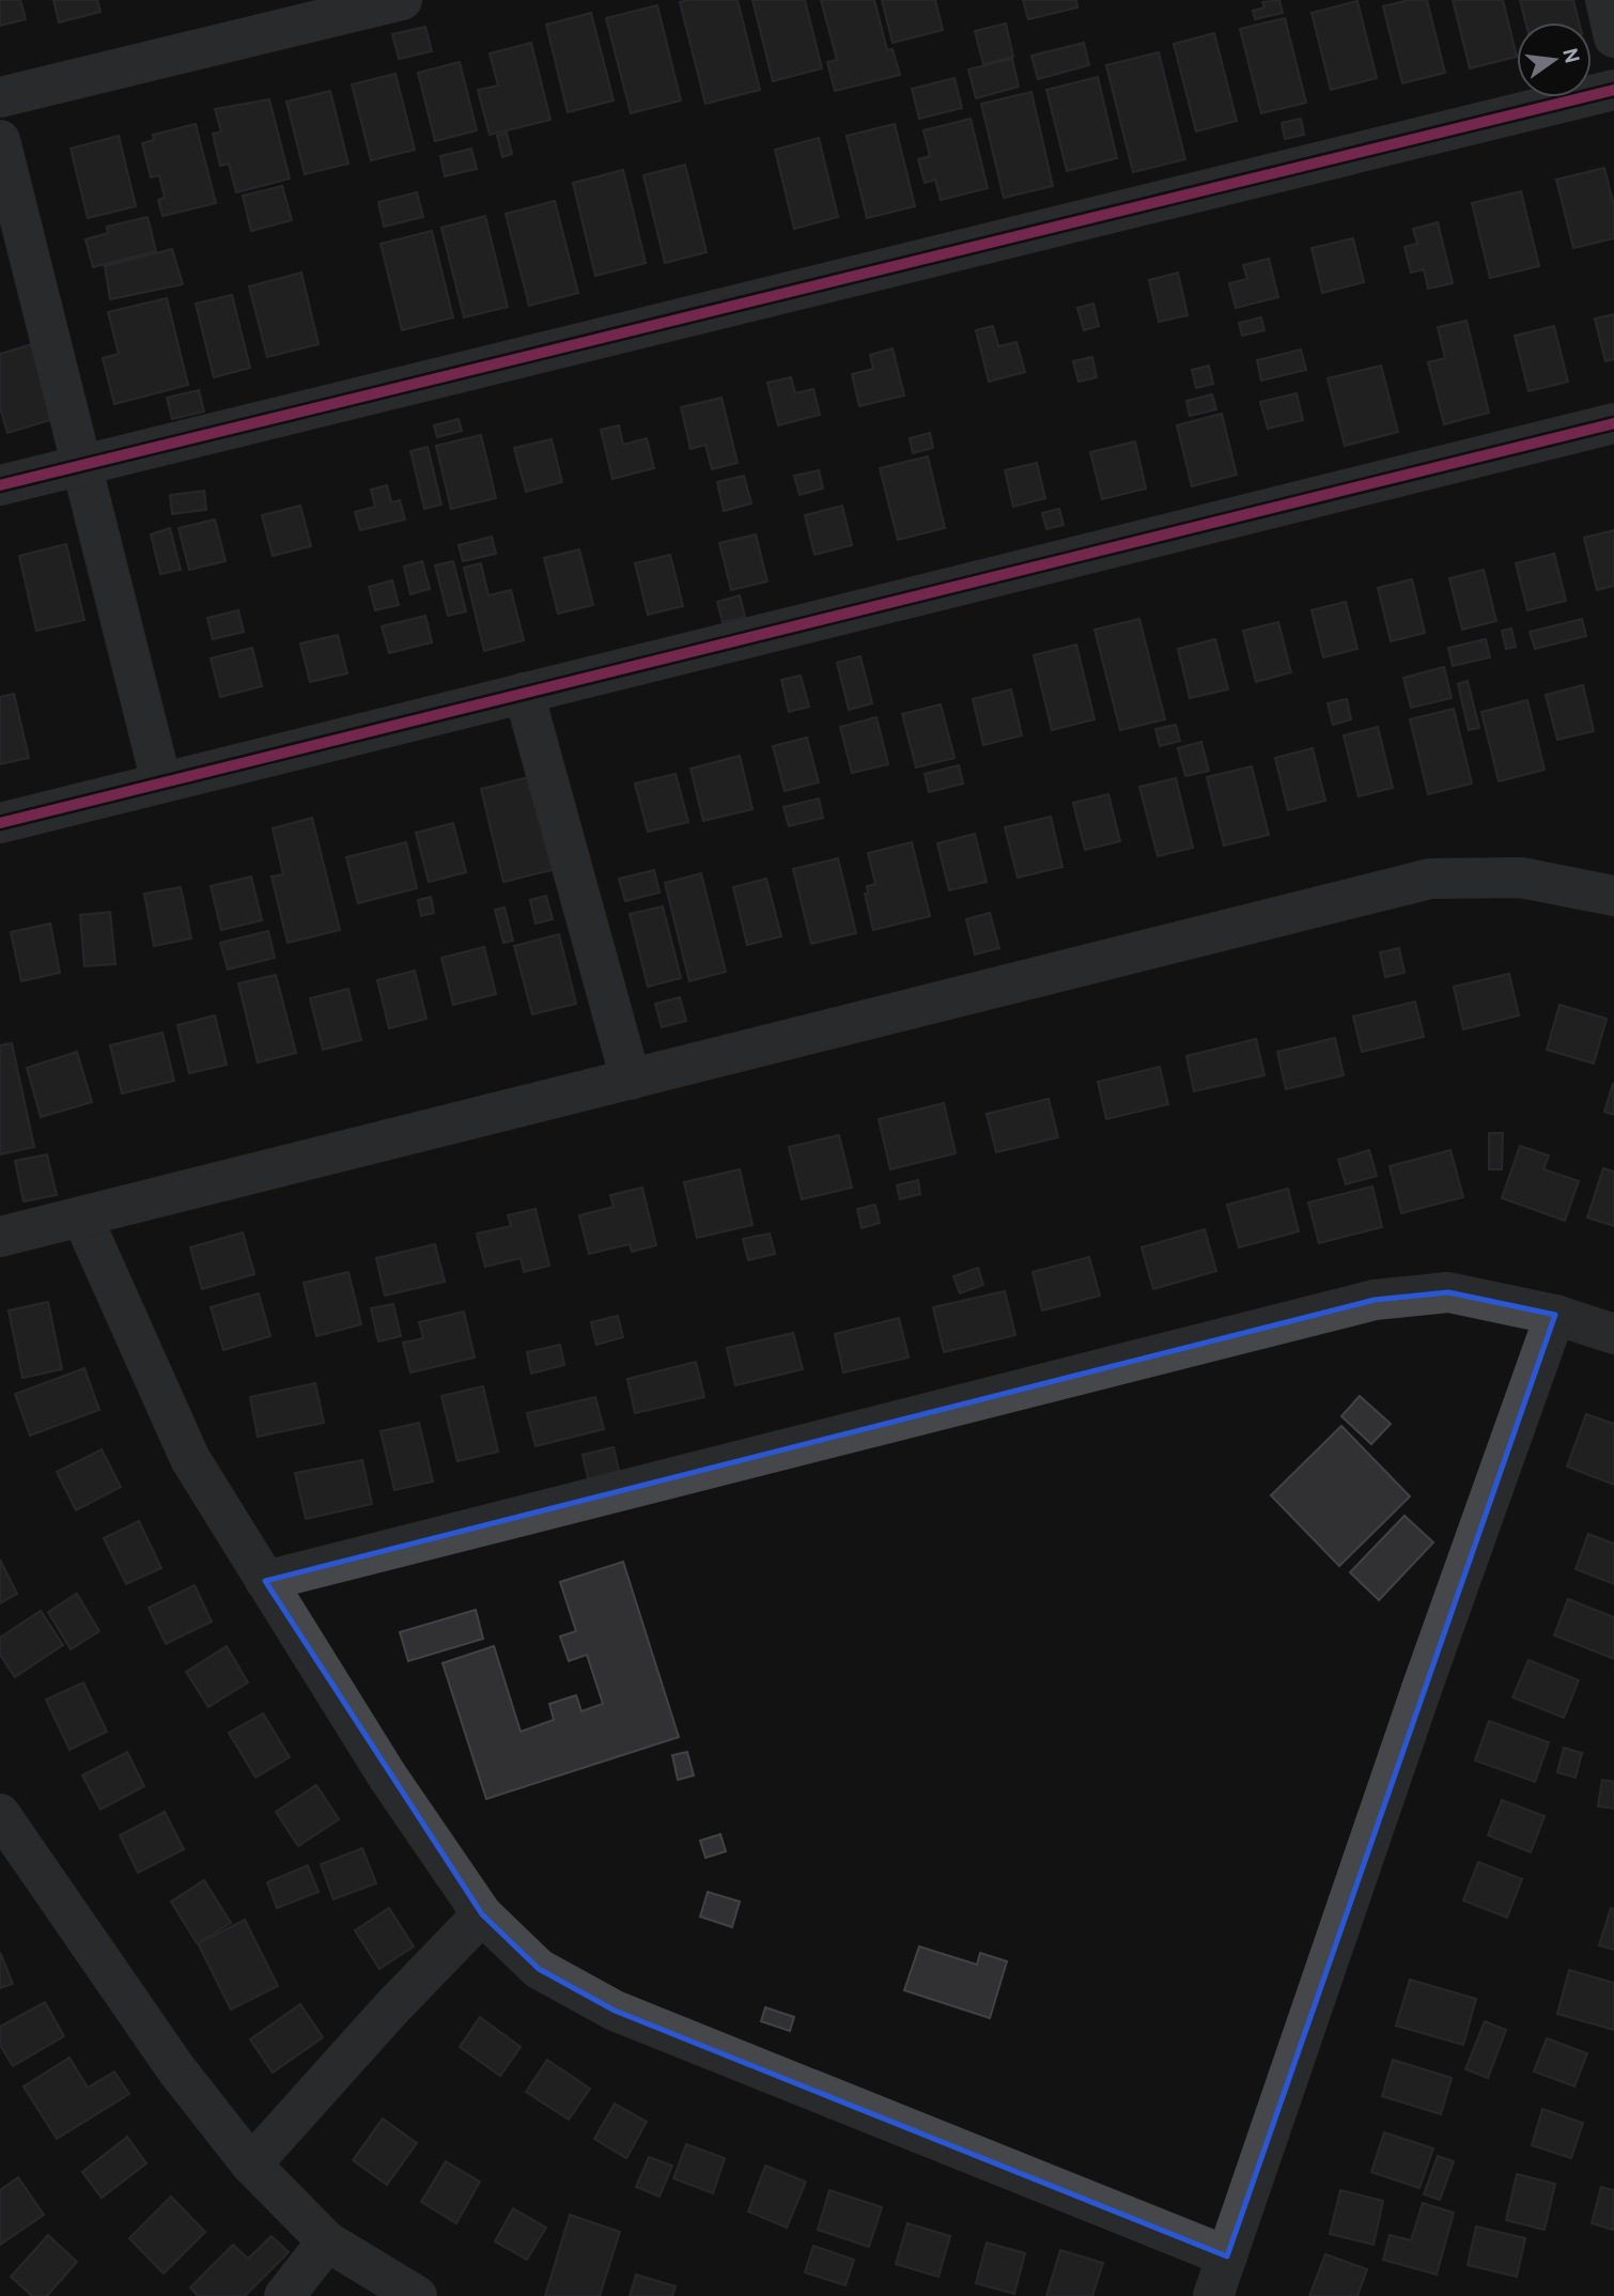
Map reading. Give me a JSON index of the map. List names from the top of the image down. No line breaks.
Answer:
{"north":"right"}
